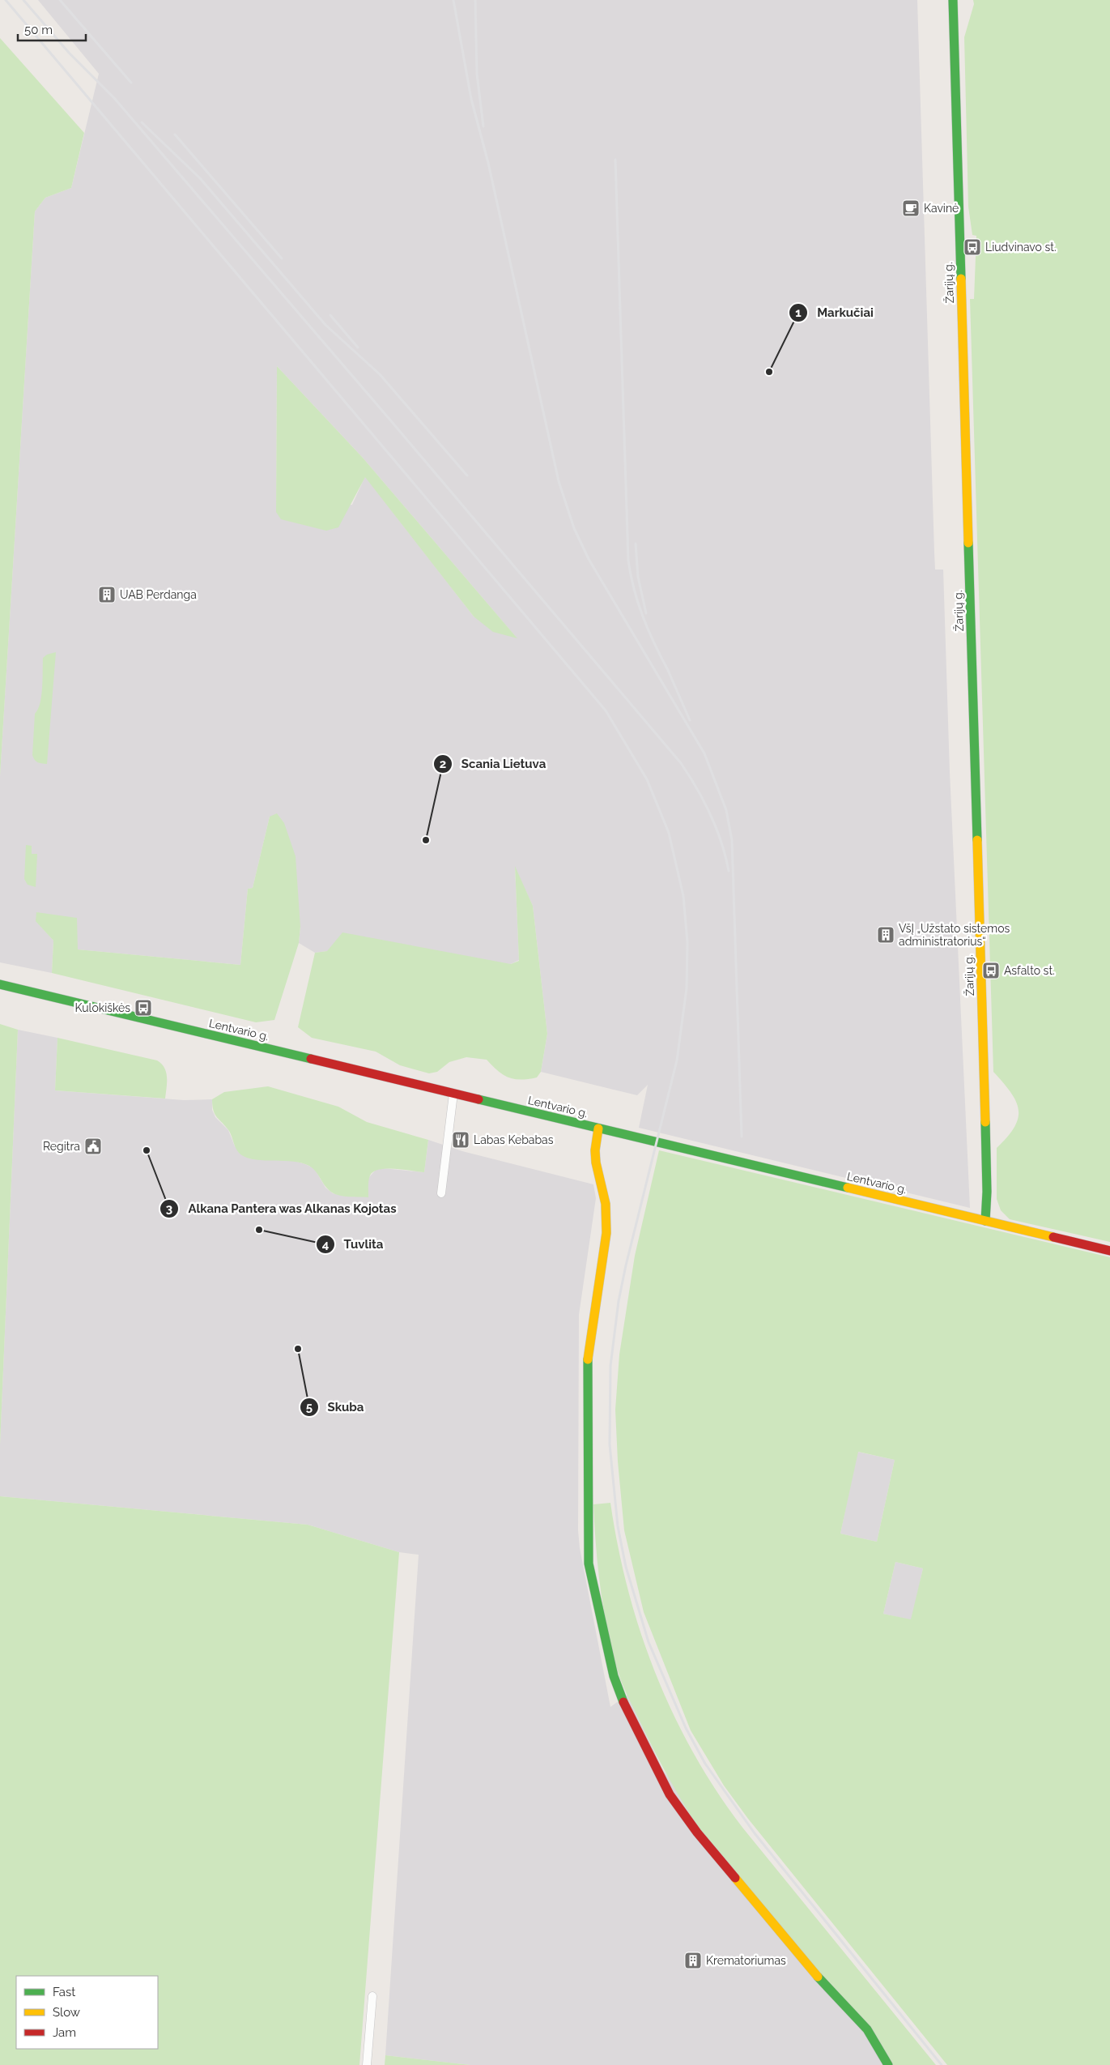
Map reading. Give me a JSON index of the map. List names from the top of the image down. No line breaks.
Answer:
{"streets":{"street":["Žarijų g.","Lentvario g."]},"crossings":[["Žarijų g.","Lentvario g."]],"places":{"cafe":["Kavinė"],"bus stop":["Liudvinavo st.","Asfalto st.","Kulokiškės"],"other":["Markučiai","Scania Lietuva","Alkana Pantera was Alkanas Kojotas","Tuvlita","Skuba"],"building":["UAB Perdanga","VšĮ „Užstato sistemos administratorius“","Krematoriumas"],"restaurant":["Labas Kebabas"],"public building":["Regitra"]},"legend":["Fast","Slow","Jam"],"scale_bar":"50 m"}
